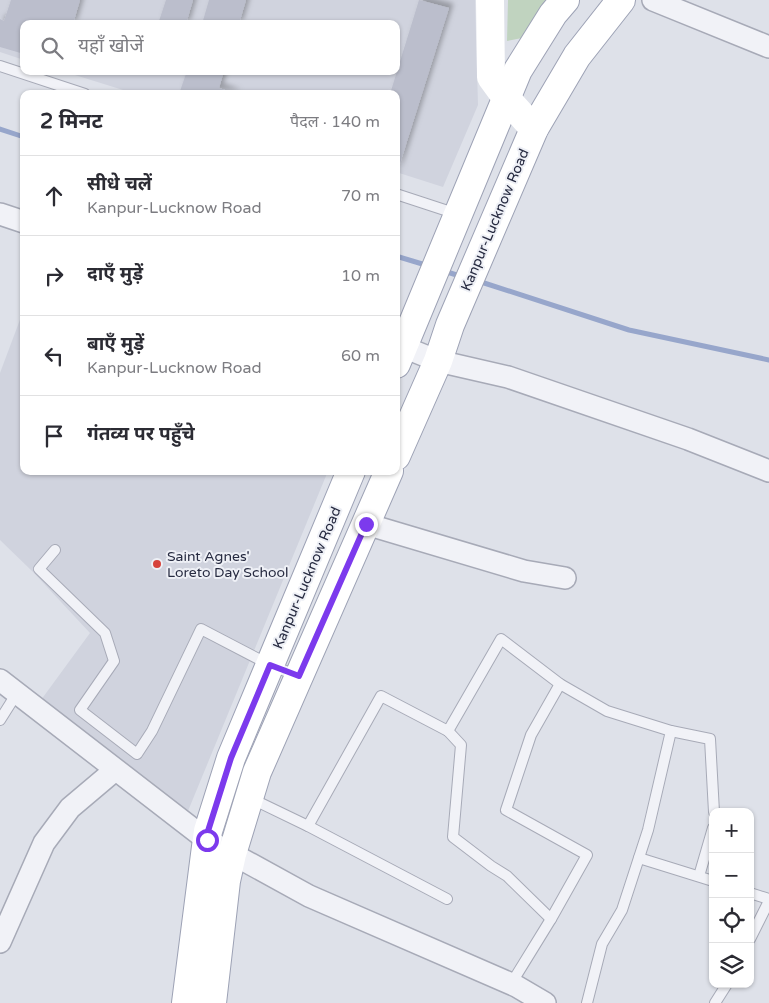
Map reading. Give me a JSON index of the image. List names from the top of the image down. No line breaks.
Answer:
{"streets":{"main road":["Kanpur-Lucknow Road"]},"places":["Saint Agnes' Loreto Day School"],"page":{"search":"यहाँ खोजें","heading":["2 मिनट","पैदल · 140 m"],"list":[["सीधे चलें","Kanpur-Lucknow Road","70 m"],["दाएँ मुड़ें","10 m"],["बाएँ मुड़ें","Kanpur-Lucknow Road","60 m"],"गंतव्य पर पहुँचे"],"map_buttons":["+","−"]}}
